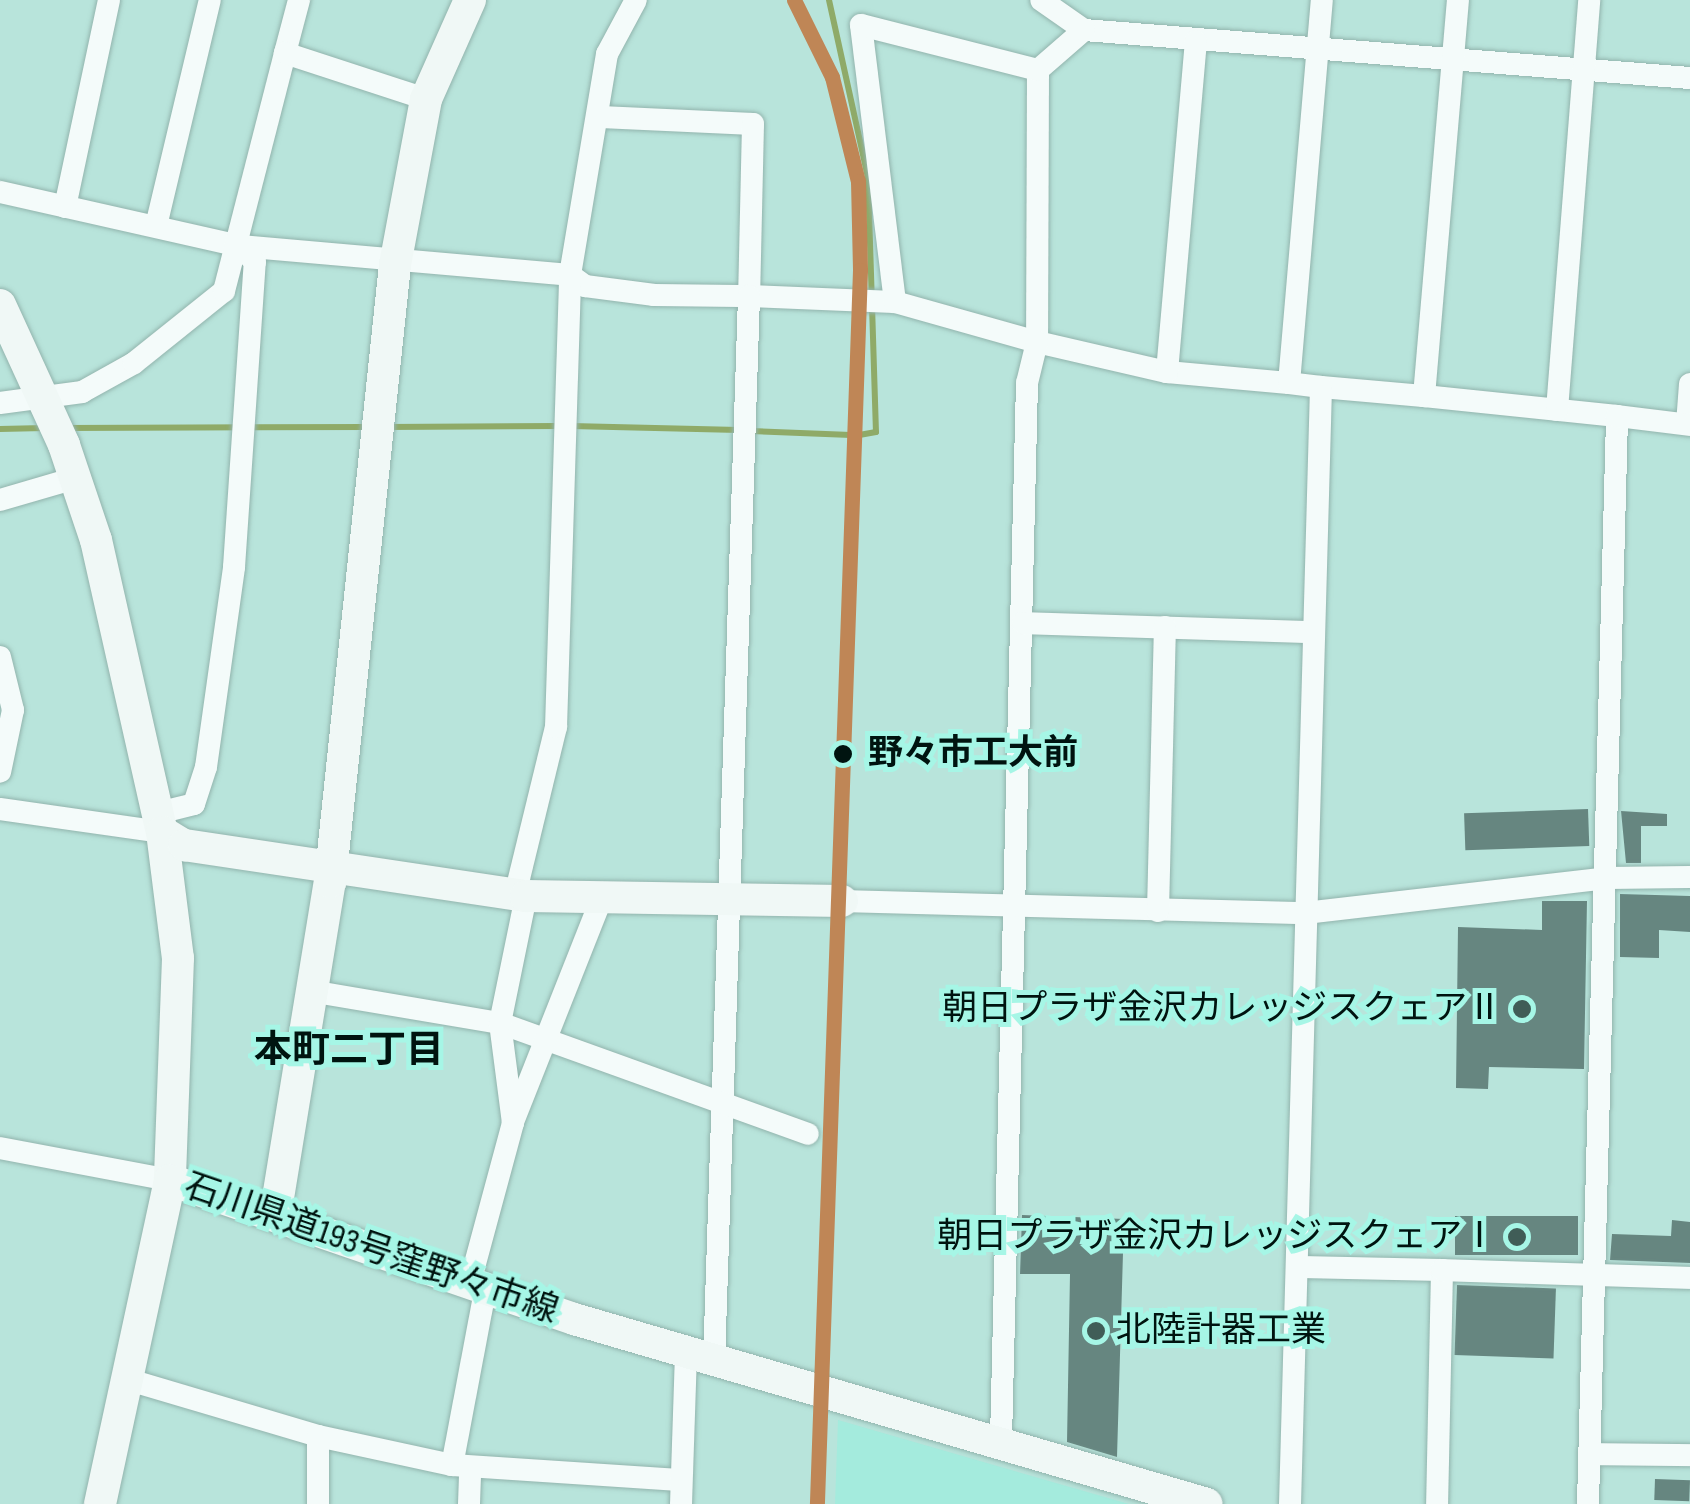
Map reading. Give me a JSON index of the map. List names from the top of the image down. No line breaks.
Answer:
{"streets":{"street":["石川県道193号窪野々市線"]},"districts":["本町二丁目"],"places":["野々市工大前","朝日プラザ金沢カレッジスクェアⅡ","朝日プラザ金沢カレッジスクェアⅠ","北陸計器工業"]}
